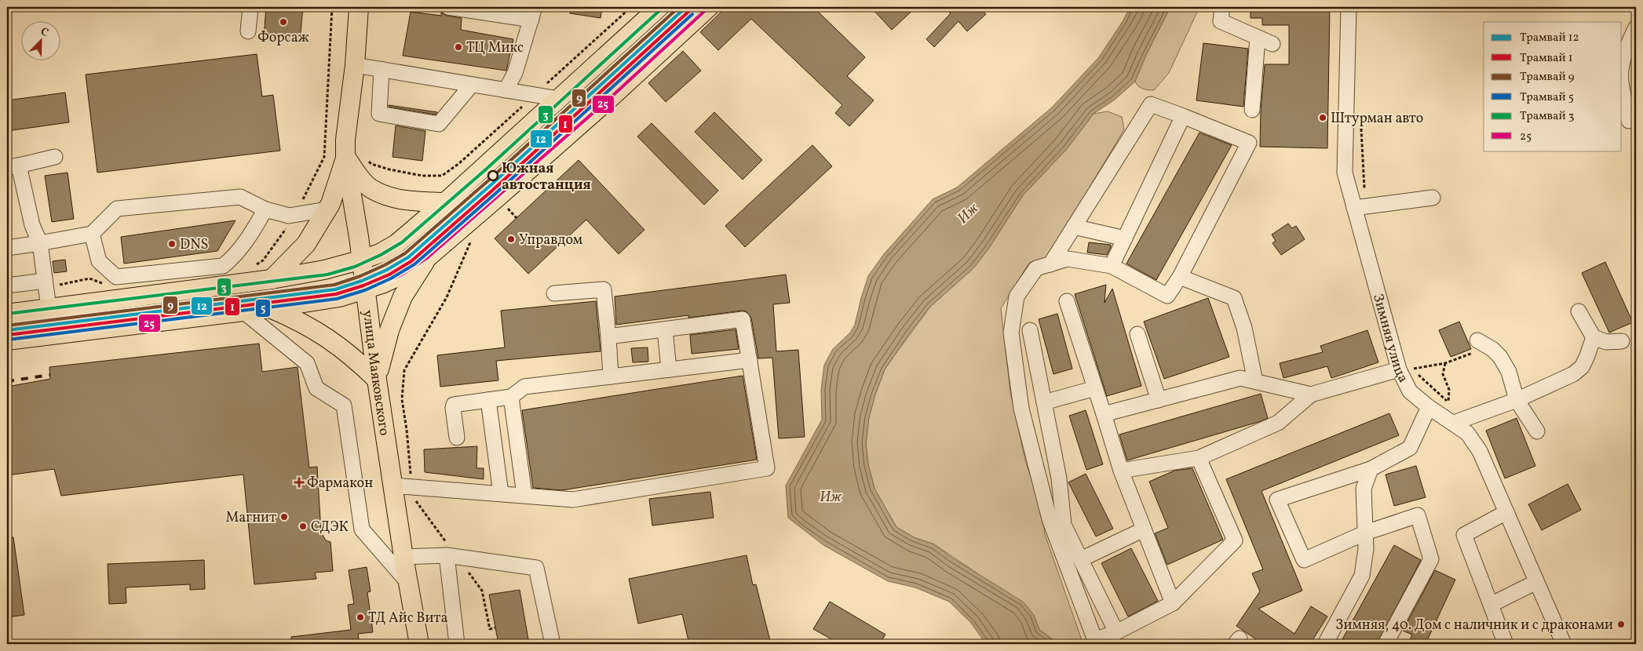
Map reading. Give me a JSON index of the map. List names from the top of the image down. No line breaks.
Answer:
{"streets":{"main road":["улица Маяковского"],"street":["Зимняя улица"]},"water":["Иж"],"places":{"other":["Форсаж","ТЦ Микс","Штурман авто","Южная автостанция","Управдом","DNS","Магнит","СДЭК","ТД Айс Вита","Зимняя, 40. Дом с наличник и с драконами"],"health":["Фармакон"]},"lines":["tram line 12","tram line 9","tram line 3","transit line 25","tram line 1","tram line 5"],"legend":["Трамвай 12","Трамвай 1","Трамвай 9","Трамвай 5","Трамвай 3","25"],"north":"top right"}
